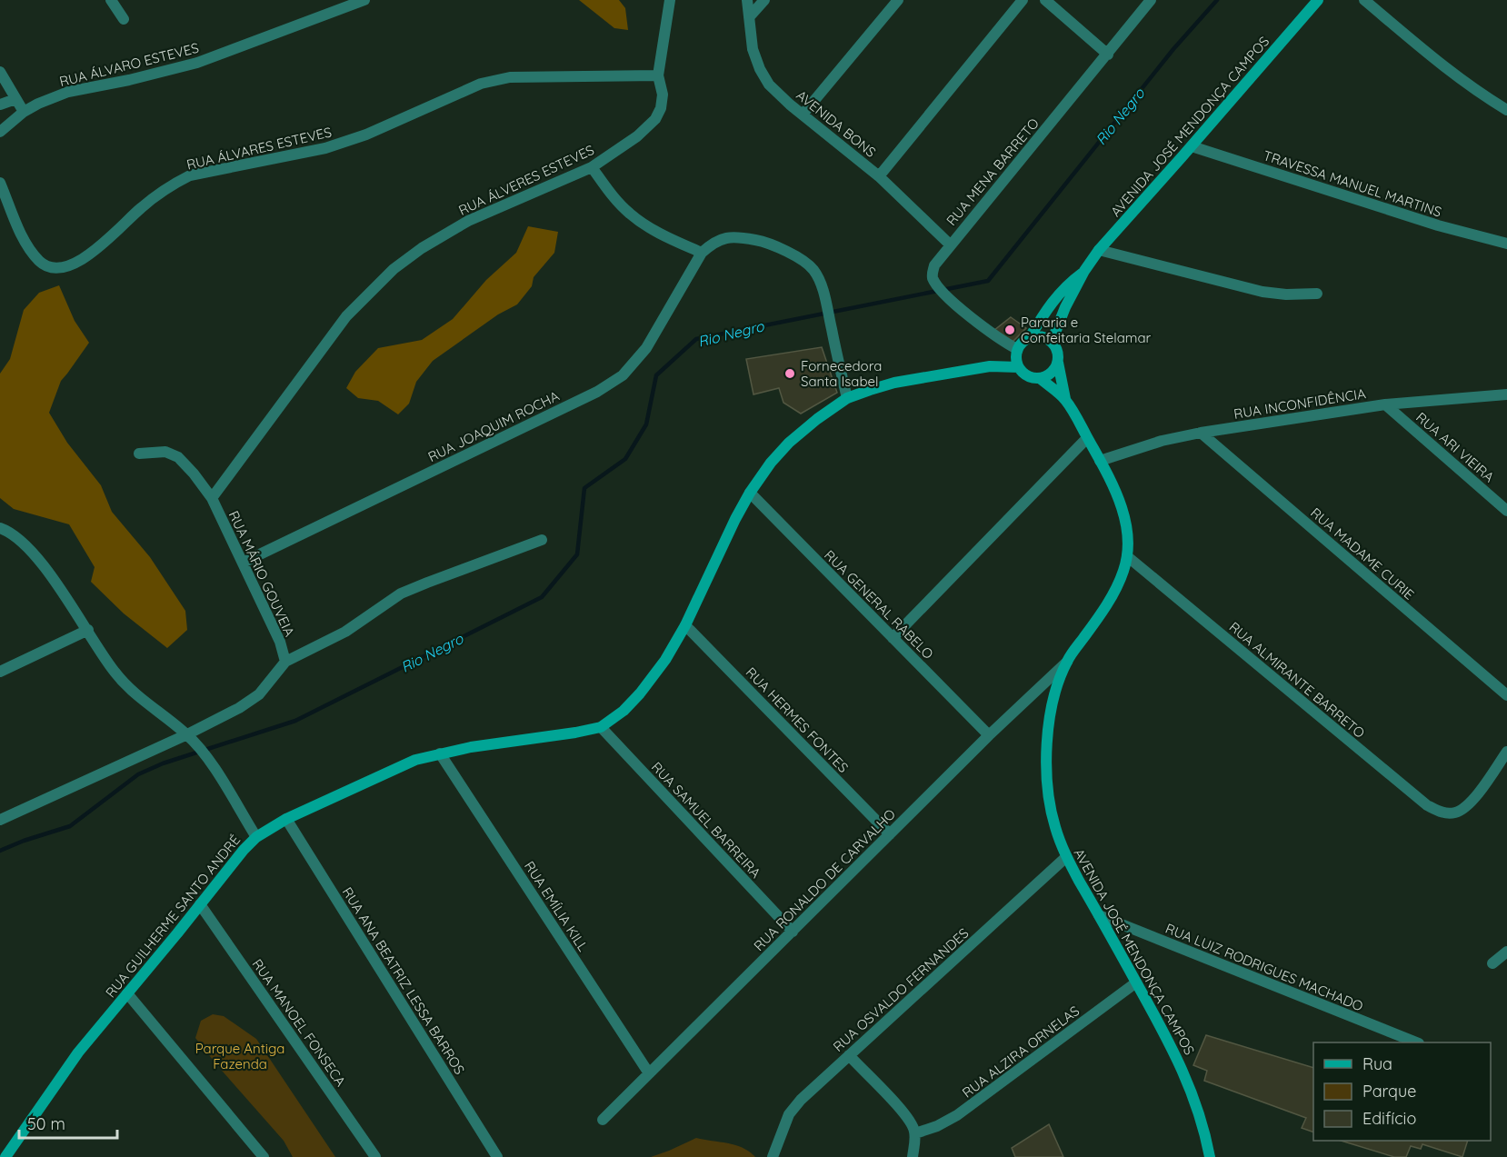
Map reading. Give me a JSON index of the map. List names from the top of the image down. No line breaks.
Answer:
{"streets":{"main road":["AVENIDA JOSÉ MENDONÇA CAMPOS","RUA GUILHERME SANTO ANDRÉ"],"street":["RUA ÁLVARO ESTEVES","AVENIDA BONS","RUA ÁLVARES ESTEVES","RUA MENA BARRETO","RUA ÁLVERES ESTEVES","TRAVESSA MANUEL MARTINS","RUA INCONFIDÊNCIA","RUA JOAQUIM ROCHA","RUA ARI VIEIRA","RUA MADAME CURIE","RUA MÁRIO GOUVEIA","RUA GENERAL RABELO","RUA ALMIRANTE BARRETO","RUA HERMES FONTES","RUA SAMUEL BARREIRA","RUA RONALDO DE CARVALHO","RUA EMÍLIA KILL","RUA LUIZ RODRIGUES MACHADO","RUA ANA BEATRIZ LESSA BARROS","RUA OSVALDO FERNANDES","RUA MANOEL FONSECA","RUA ALZIRA ORNELAS"]},"crossings":[["AVENIDA BONS","RUA MENA BARRETO"],["AVENIDA JOSÉ MENDONÇA CAMPOS","RUA MENA BARRETO"],["AVENIDA JOSÉ MENDONÇA CAMPOS","TRAVESSA MANUEL MARTINS"],["AVENIDA JOSÉ MENDONÇA CAMPOS","RUA INCONFIDÊNCIA"],["AVENIDA JOSÉ MENDONÇA CAMPOS","RUA ALMIRANTE BARRETO"],["AVENIDA JOSÉ MENDONÇA CAMPOS","RUA RONALDO DE CARVALHO"],["AVENIDA JOSÉ MENDONÇA CAMPOS","RUA GUILHERME SANTO ANDRÉ"],["AVENIDA JOSÉ MENDONÇA CAMPOS","RUA LUIZ RODRIGUES MACHADO"],["AVENIDA JOSÉ MENDONÇA CAMPOS","RUA OSVALDO FERNANDES"],["AVENIDA JOSÉ MENDONÇA CAMPOS","RUA ALZIRA ORNELAS"],["RUA ÁLVARES ESTEVES","RUA ÁLVERES ESTEVES"],["RUA MENA BARRETO","RUA GUILHERME SANTO ANDRÉ"],["RUA ÁLVERES ESTEVES","RUA MÁRIO GOUVEIA"],["RUA INCONFIDÊNCIA","RUA ARI VIEIRA"],["RUA INCONFIDÊNCIA","RUA MADAME CURIE"],["RUA JOAQUIM ROCHA","RUA MÁRIO GOUVEIA"],["RUA GENERAL RABELO","RUA RONALDO DE CARVALHO"],["RUA GENERAL RABELO","RUA GUILHERME SANTO ANDRÉ"],["RUA HERMES FONTES","RUA RONALDO DE CARVALHO"],["RUA HERMES FONTES","RUA GUILHERME SANTO ANDRÉ"],["RUA SAMUEL BARREIRA","RUA RONALDO DE CARVALHO"],["RUA SAMUEL BARREIRA","RUA GUILHERME SANTO ANDRÉ"],["RUA RONALDO DE CARVALHO","RUA EMÍLIA KILL"],["RUA EMÍLIA KILL","RUA GUILHERME SANTO ANDRÉ"],["RUA GUILHERME SANTO ANDRÉ","RUA ANA BEATRIZ LESSA BARROS"],["RUA GUILHERME SANTO ANDRÉ","RUA MANOEL FONSECA"]],"water":["Rio Negro"],"parks":["Parque Antiga Fazenda"],"places":["Pararia e Confeitaria Stelamar","Fornecedora Santa Isabel"],"legend":["Rua","Parque","Edifício"],"scale_bar":"50 m"}
